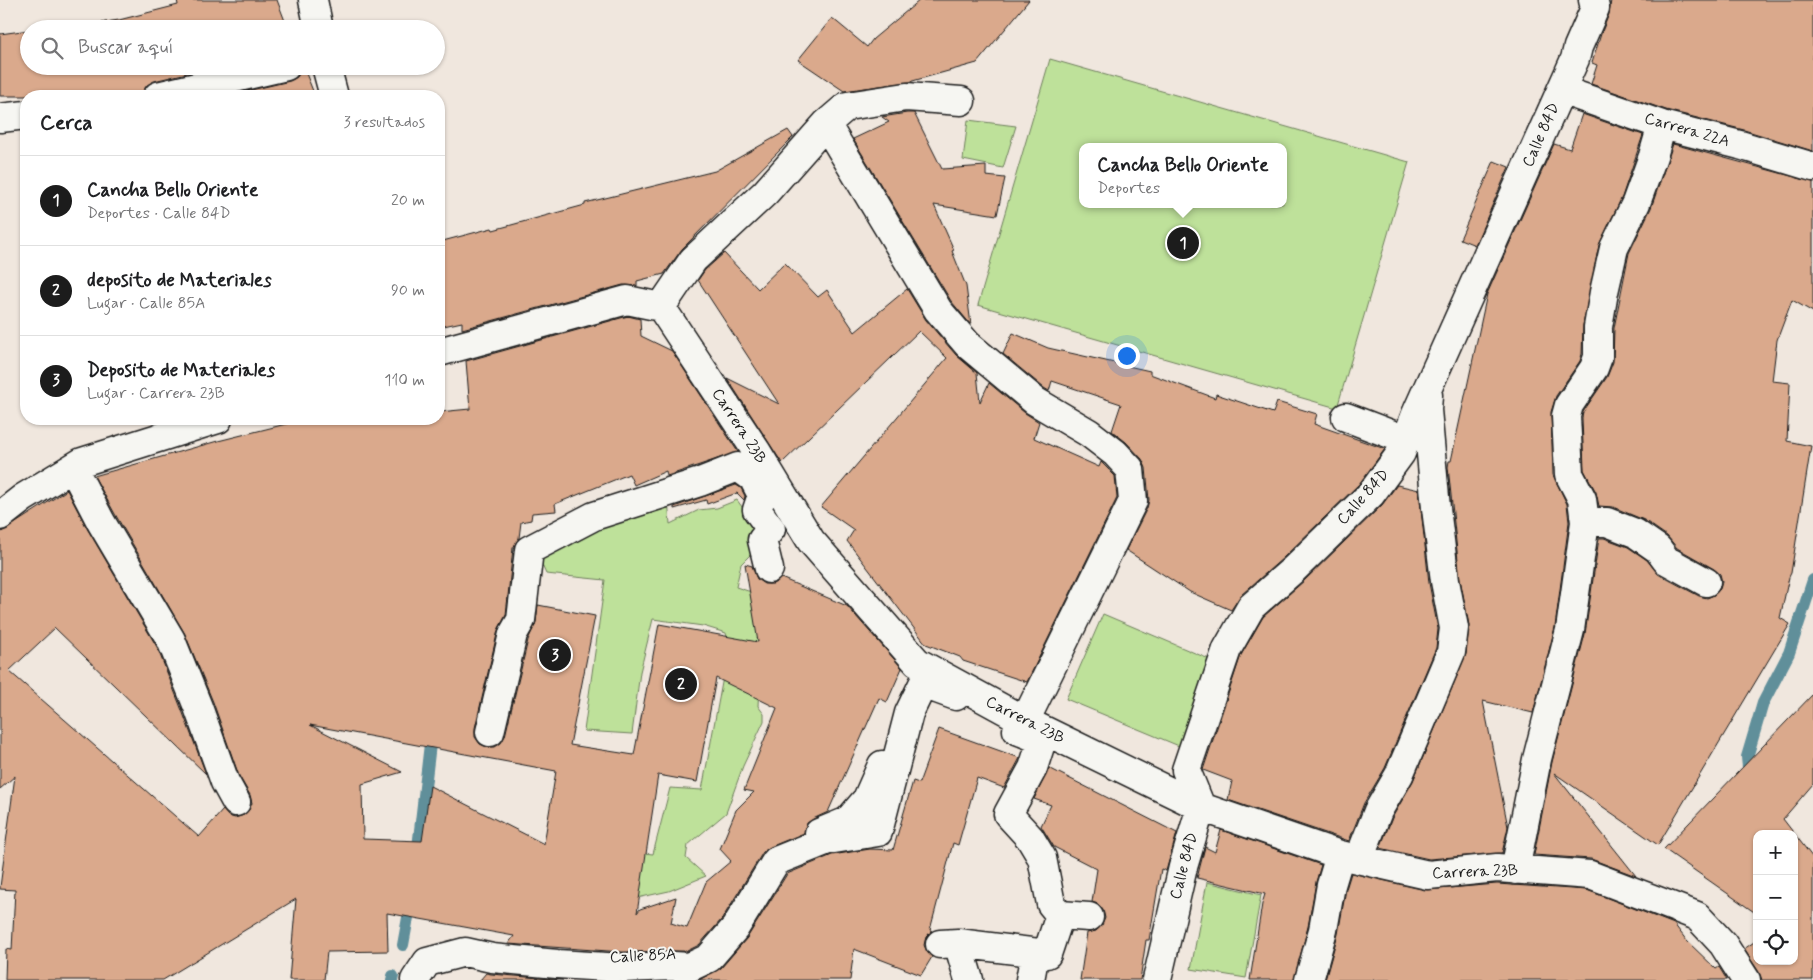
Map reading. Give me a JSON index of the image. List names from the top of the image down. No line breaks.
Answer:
{"streets":{"street":["Carrera 22A","Calle 84D","Carrera 23B","Calle 85A"]},"crossings":[["Carrera 22A","Calle 84D"],["Calle 84D","Carrera 23B"],["Carrera 23B","Calle 85A"]],"page":{"search":"Buscar aquí","heading":["Cerca","3 resultados"],"popup":["Cancha Bello Oriente","Deportes"],"list":[{"mark":"1","name":"Cancha Bello Oriente","note":"Deportes · Calle 84D","value":"20 m"},{"mark":"2","name":"deposito de Materiales","note":"Lugar · Calle 85A","value":"90 m"},{"mark":"3","name":"Deposito de Materiales","note":"Lugar · Carrera 23B","value":"110 m"}],"pins":["1","3","2"],"map_buttons":["+","−"]}}
